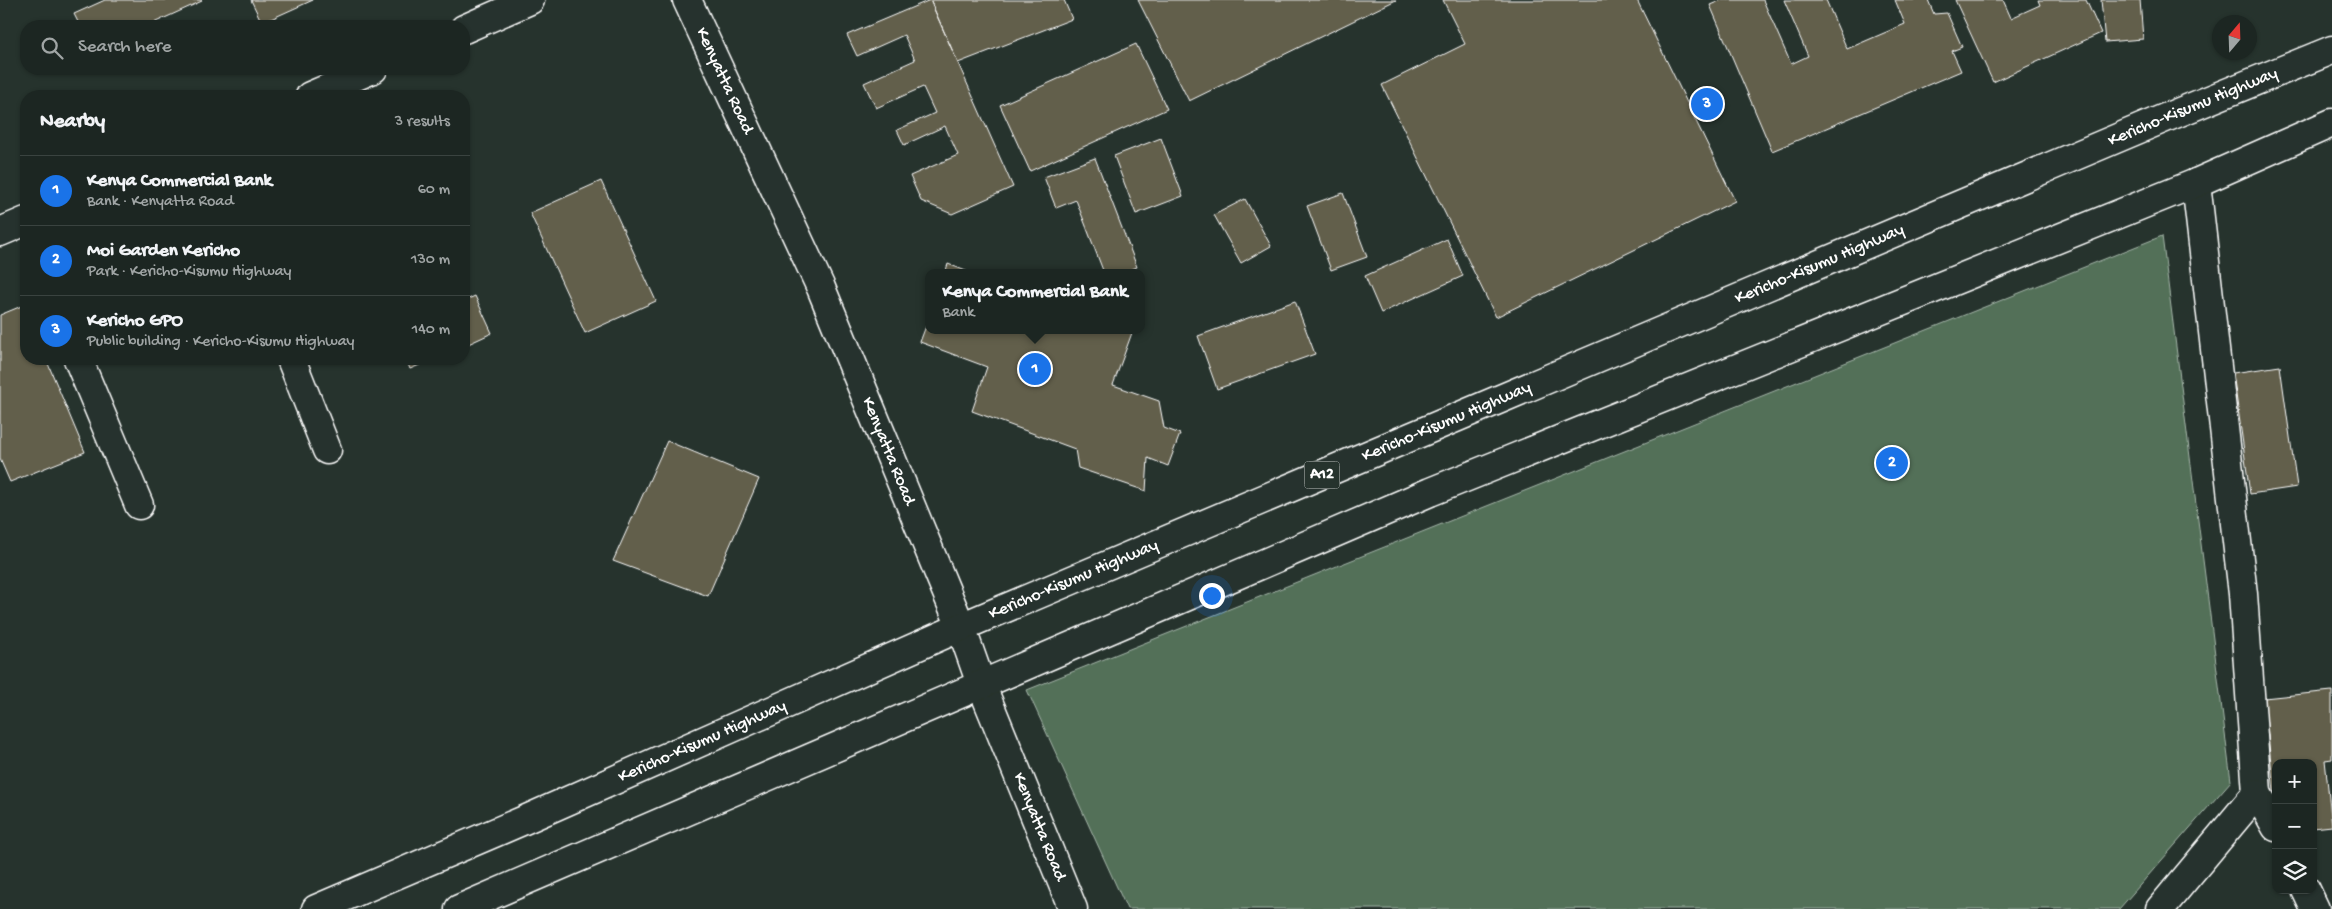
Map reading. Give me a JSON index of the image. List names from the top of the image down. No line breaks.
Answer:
{"streets":{"main road":["Kenyatta Road","Kericho-Kisumu Highway","A12"]},"crossings":[["Kenyatta Road","Kericho-Kisumu Highway"]],"north":"top","page":{"search":"Search here","pins":["3","1","2"],"heading":["Nearby","3 results"],"list":[{"mark":"1","name":"Kenya Commercial Bank","note":"Bank · Kenyatta Road","value":"60 m"},{"mark":"2","name":"Moi Garden Kericho","note":"Park · Kericho-Kisumu Highway","value":"130 m"},{"mark":"3","name":"Kericho GPO","note":"Public building · Kericho-Kisumu Highway","value":"140 m"}],"popup":["Kenya Commercial Bank","Bank"],"map_buttons":["+","−"]}}
